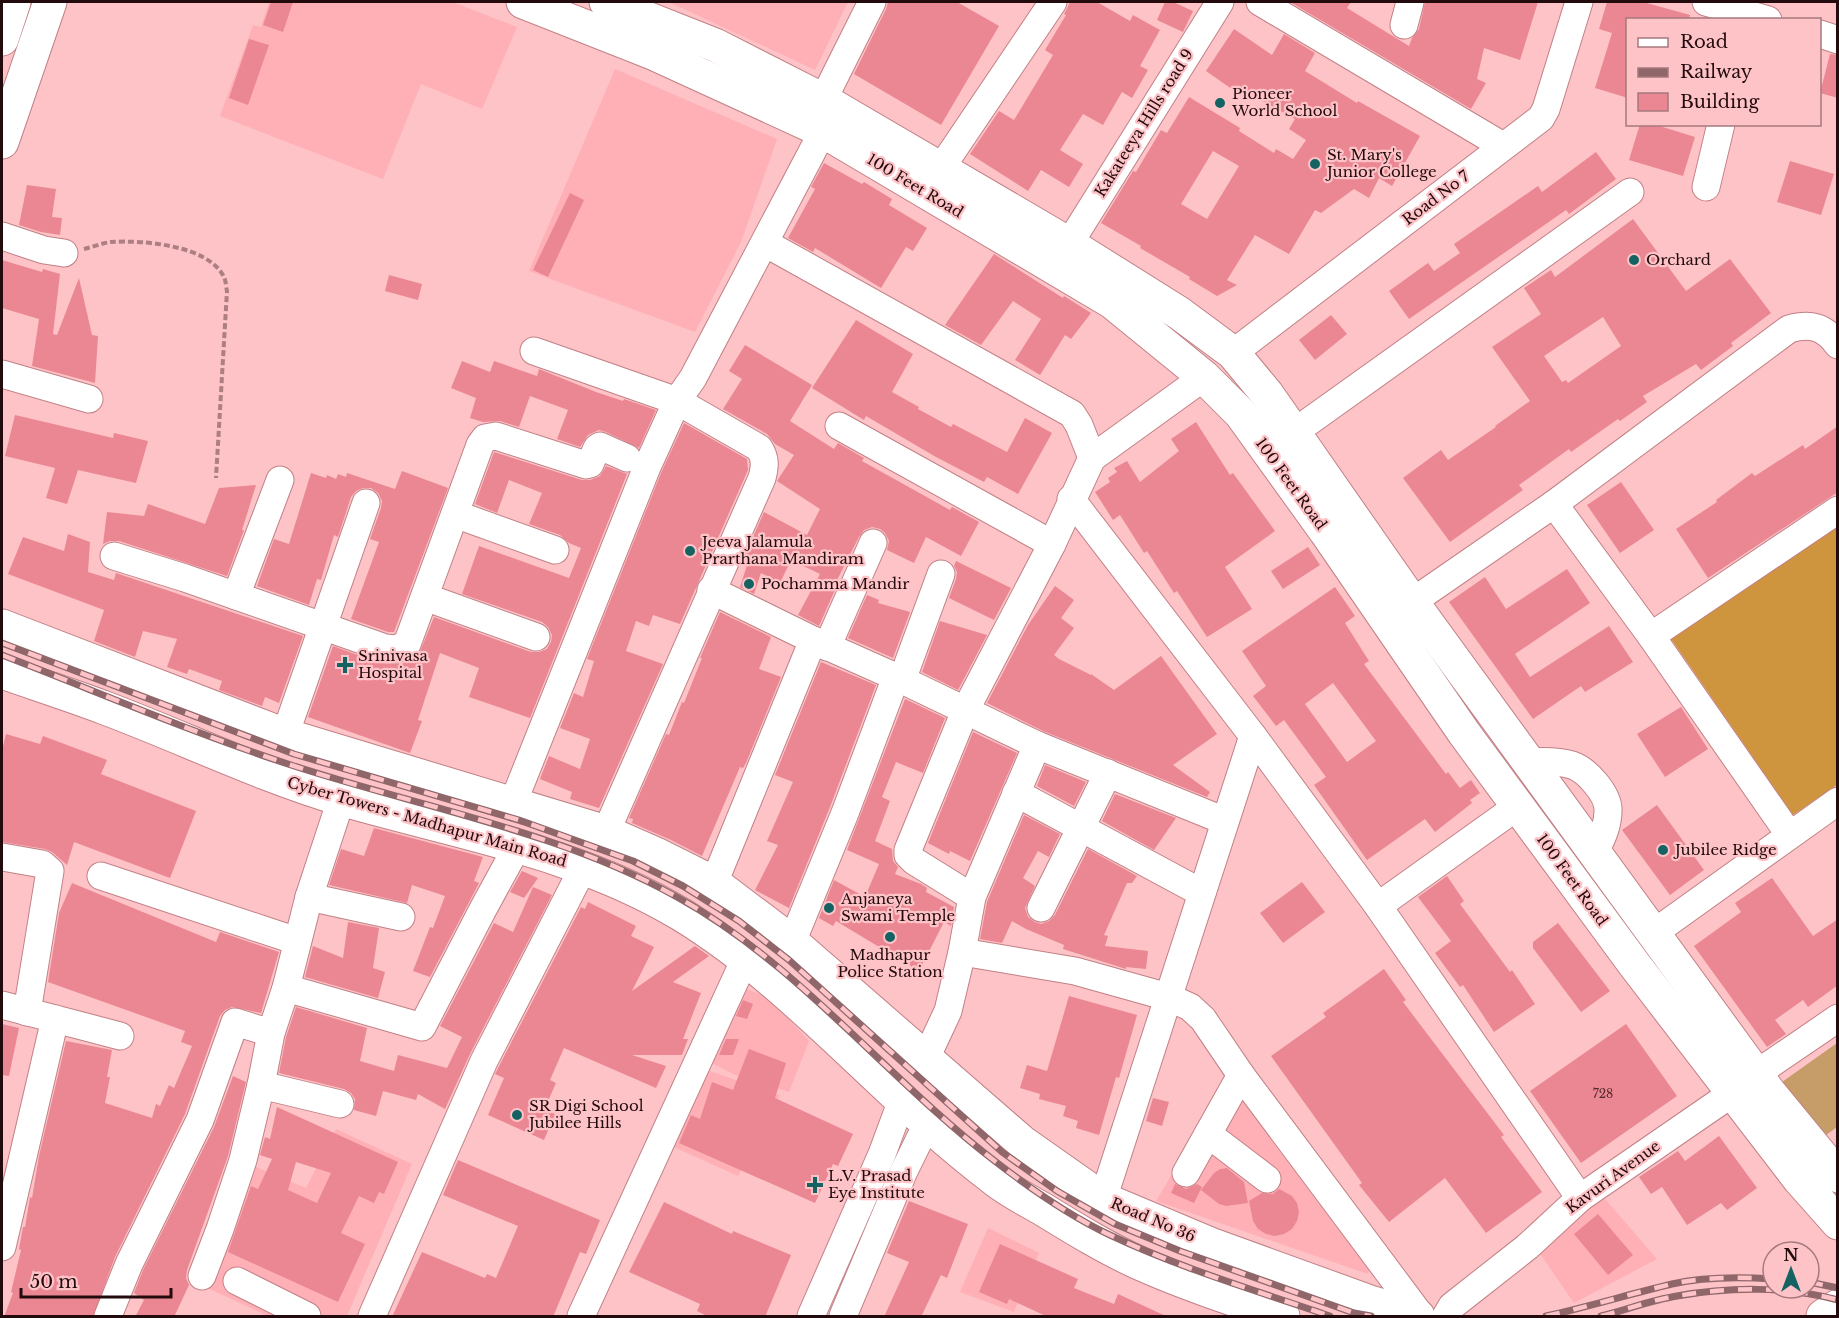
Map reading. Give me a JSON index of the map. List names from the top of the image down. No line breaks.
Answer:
{"streets":{"main road":["100 Feet Road","Cyber Towers - Madhapur Main Road","Road No 36"],"street":["Kakateeya Hills road 9","Road No 7","Kavuri Avenue"]},"crossings":[["Kakateeya Hills road 9","100 Feet Road"],["100 Feet Road","Road No 7"],["100 Feet Road","Kavuri Avenue"]],"places":{"other":["Pioneer World School","St. Mary's Junior College","Orchard","Jeeva Jalamula Prarthana Mandiram","Pochamma Mandir","Jubilee Ridge","Anjaneya Swami Temple","Madhapur Police Station","SR Digi School Jubilee Hills"],"health":["Srinivasa Hospital","L.V. Prasad Eye Institute"]},"house_numbers":["728"],"legend":["Road","Railway","Building"],"scale_bar":"50 m","north":"top"}
